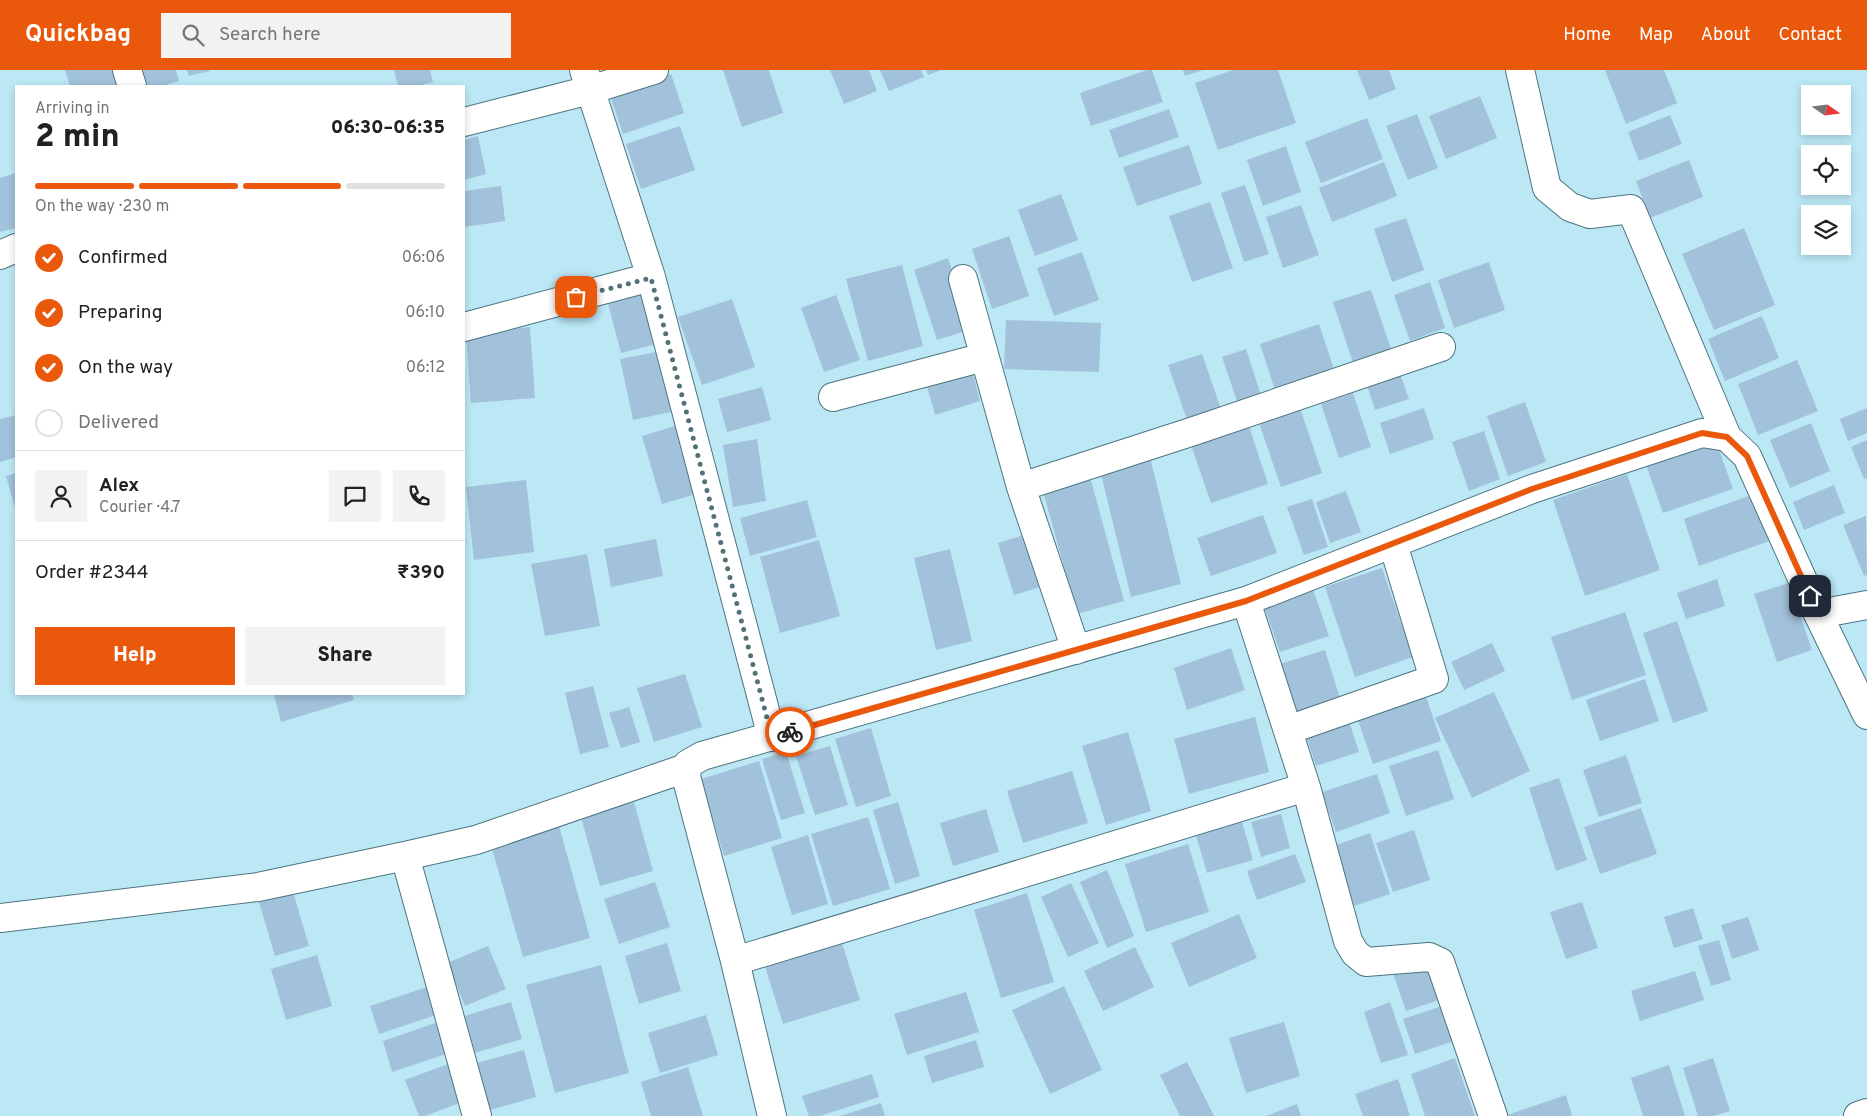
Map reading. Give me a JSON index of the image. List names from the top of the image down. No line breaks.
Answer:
{"north":"right","page":{"header":"Quickbag","search":"Search here","nav":["Home","Map","About","Contact"],"heading":["2 min","Arriving in","06:30–06:35"],"panel":["Alex","Courier · 4.7","Order #2344","₹390"],"bar":"On the way · 230 m","list":[["Confirmed","06:06"],["Preparing","06:10"],["On the way","06:12"],"Delivered"],"buttons":["Help","Share"]}}
